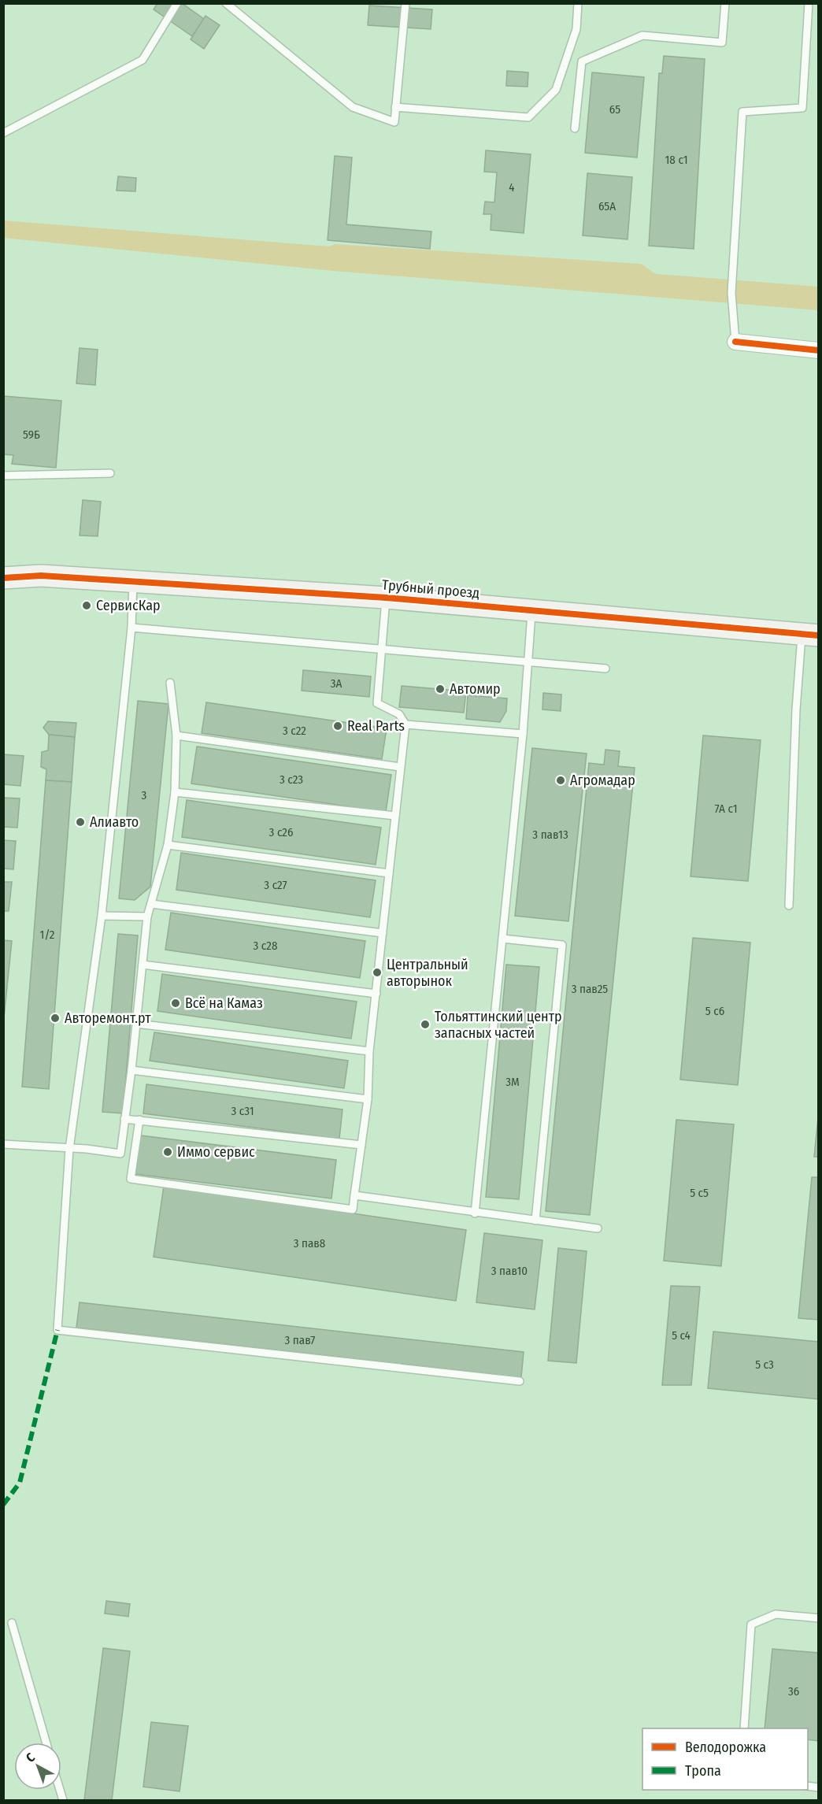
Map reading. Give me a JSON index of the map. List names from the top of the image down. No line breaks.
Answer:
{"streets":{"street":["Трубный проезд"]},"places":["СервисКар","Автомир","Real Parts","Агромадар","Алиавто","Центральный авторынок","Всё на Камаз","Авторемонт.рт","Тольяттинский центр запасных частей","Иммо сервис"],"house_numbers":["65","18 с1","4","65А","59Б","3А","3 с22","3 с23","3","7А с1","3 с26","3 пав13","3 с27","1/2","3 с28","3 пав25","5 с6","3М","3 с31","5 с5","3 пав8","3 пав10","5 с4","3 пав7","5 с3","36"],"legend":["Велодорожка","Тропа"],"north":"top left"}
